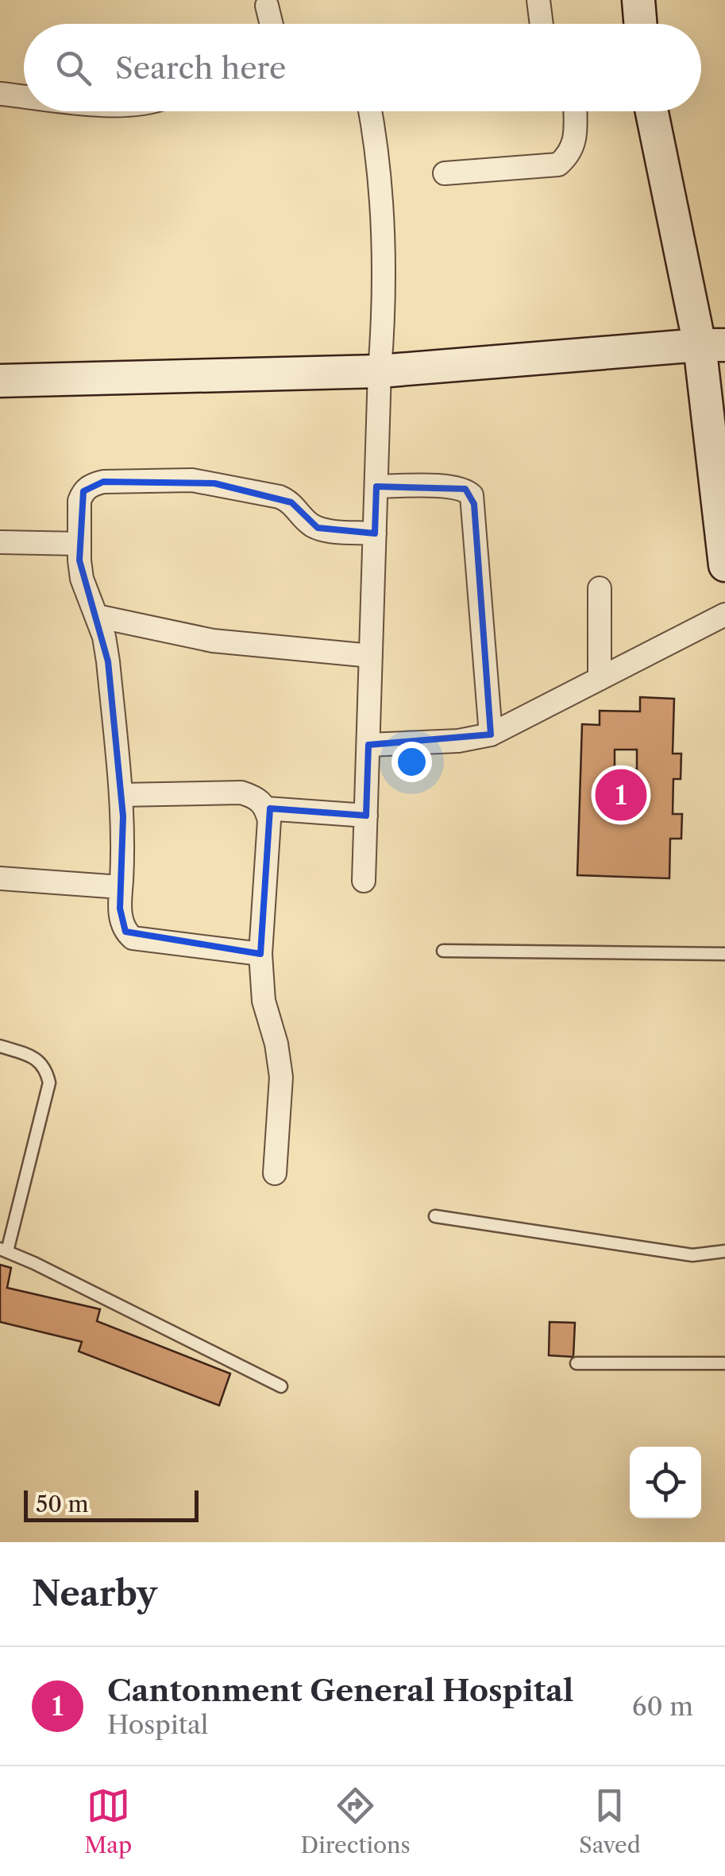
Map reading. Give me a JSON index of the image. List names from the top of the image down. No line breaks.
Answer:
{"scale_bar":"50 m","page":{"search":"Search here","pins":"1","scale":"50 m","heading":"Nearby","list":[{"mark":"1","name":"Cantonment General Hospital","note":"Hospital","value":"60 m"}],"nav":["Map","Directions","Saved"]}}
